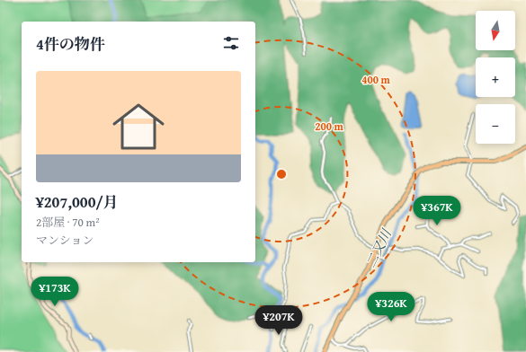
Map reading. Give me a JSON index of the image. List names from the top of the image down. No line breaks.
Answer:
{"water":["二又川"],"north":"bottom","page":{"map_buttons":["+","−"],"heading":"4件の物件","list":[{"name":"¥207,000/月","note":"2部屋 · 70 m² · マンション"}],"price":["¥367K","¥173K","¥326K","¥207K"]},"rings":["400 m","200 m"]}
